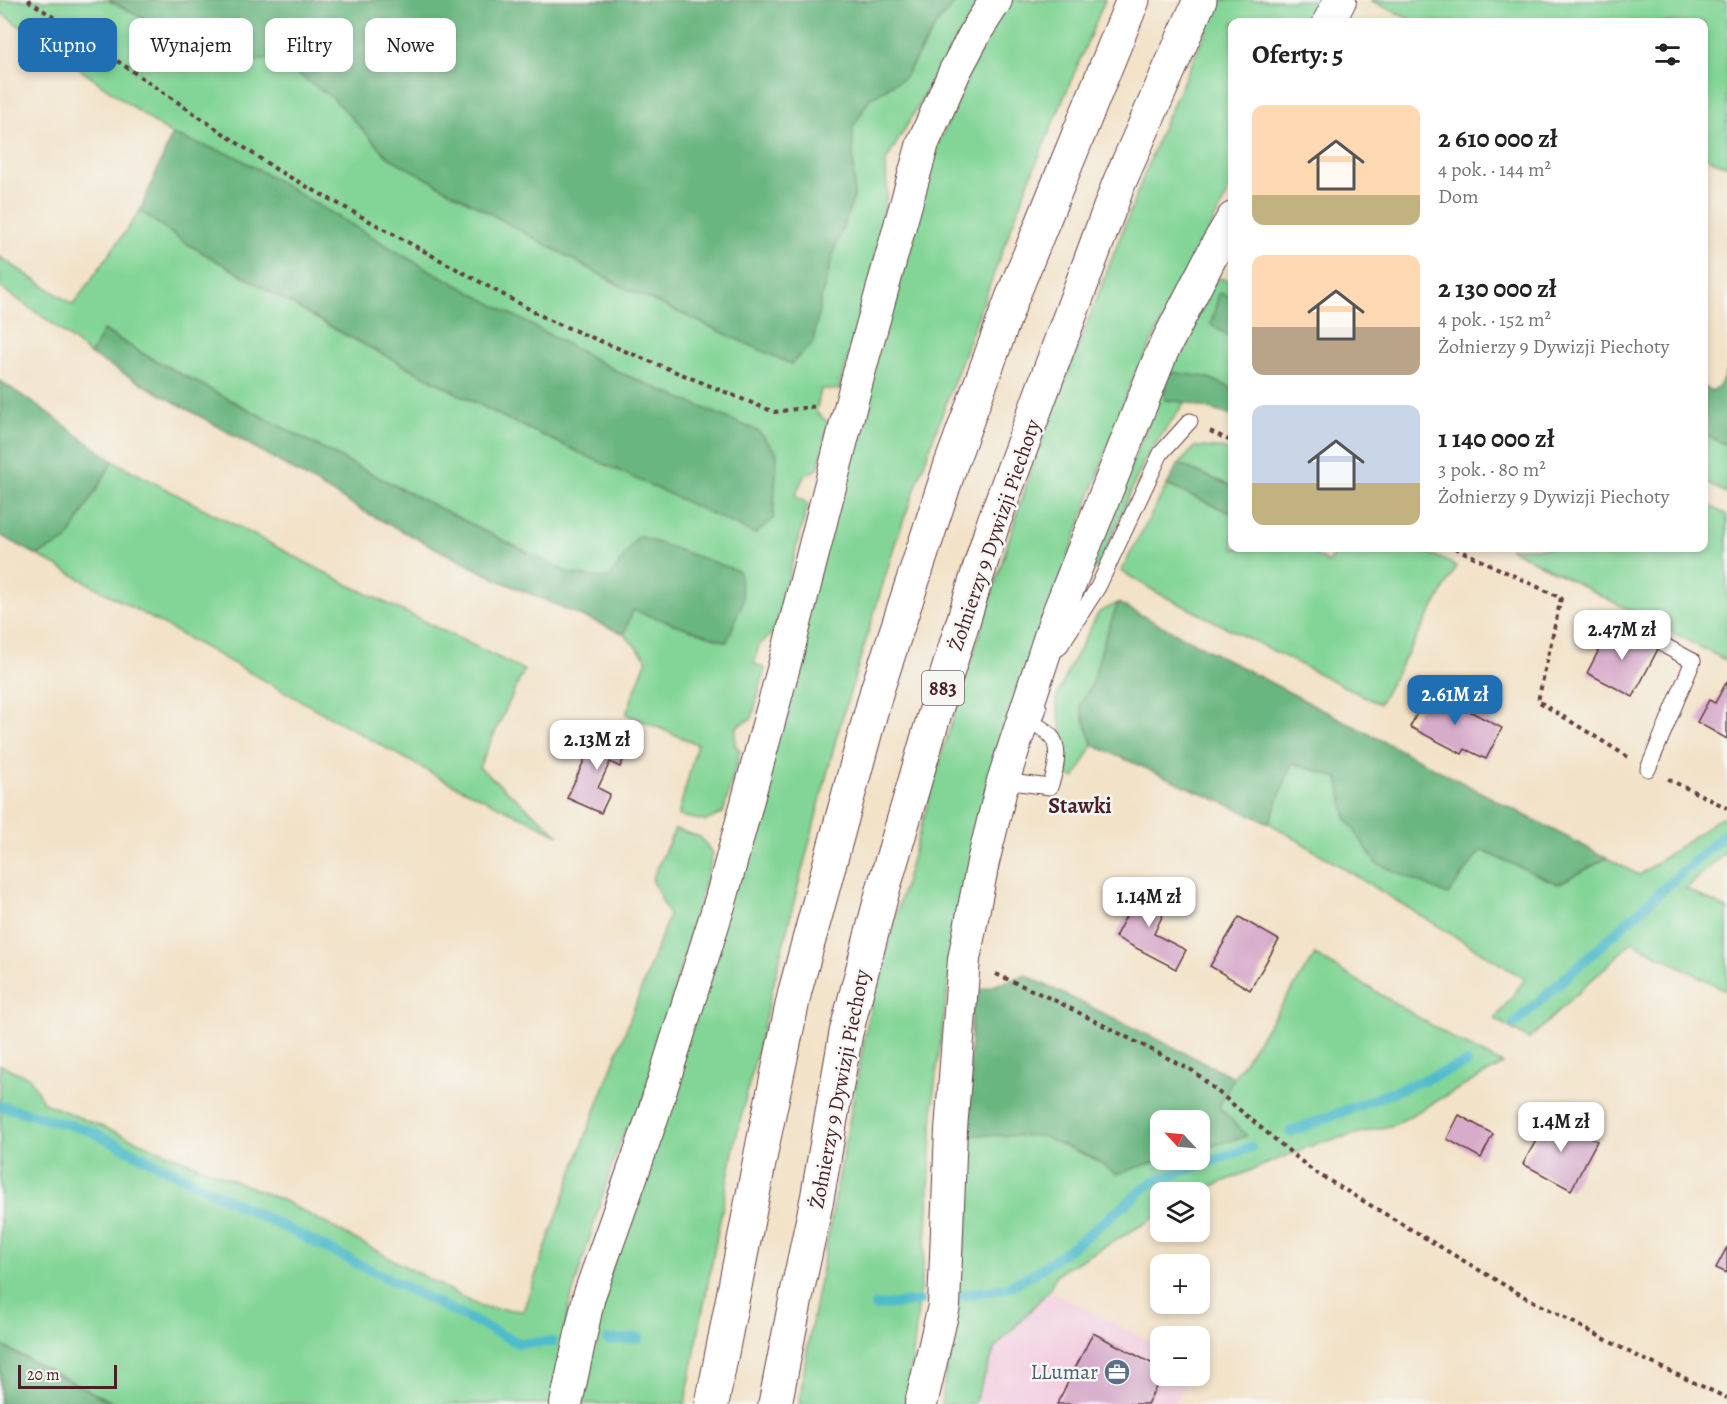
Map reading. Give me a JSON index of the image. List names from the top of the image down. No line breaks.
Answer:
{"streets":{"highway":["Żołnierzy 9 Dywizji Piechoty","883"]},"districts":["Stawki"],"places":{"office":["LLumar"]},"scale_bar":"20 m","north":"top left","page":{"chip":["Kupno","Wynajem","Filtry","Nowe"],"heading":"Oferty: 5","list":[{"name":"2 610 000 zł","note":"4 pok. · 144 m² · Dom"},{"name":"2 130 000 zł","note":"4 pok. · 152 m² · Żołnierzy 9 Dywizji Piechoty"},{"name":"1 140 000 zł","note":"3 pok. · 80 m² · Żołnierzy 9 Dywizji Piechoty"}],"price":["2.47M zł","2.61M zł","2.13M zł","1.14M zł","1.4M zł"],"map_buttons":["+","−"],"scale":"20 m"}}
